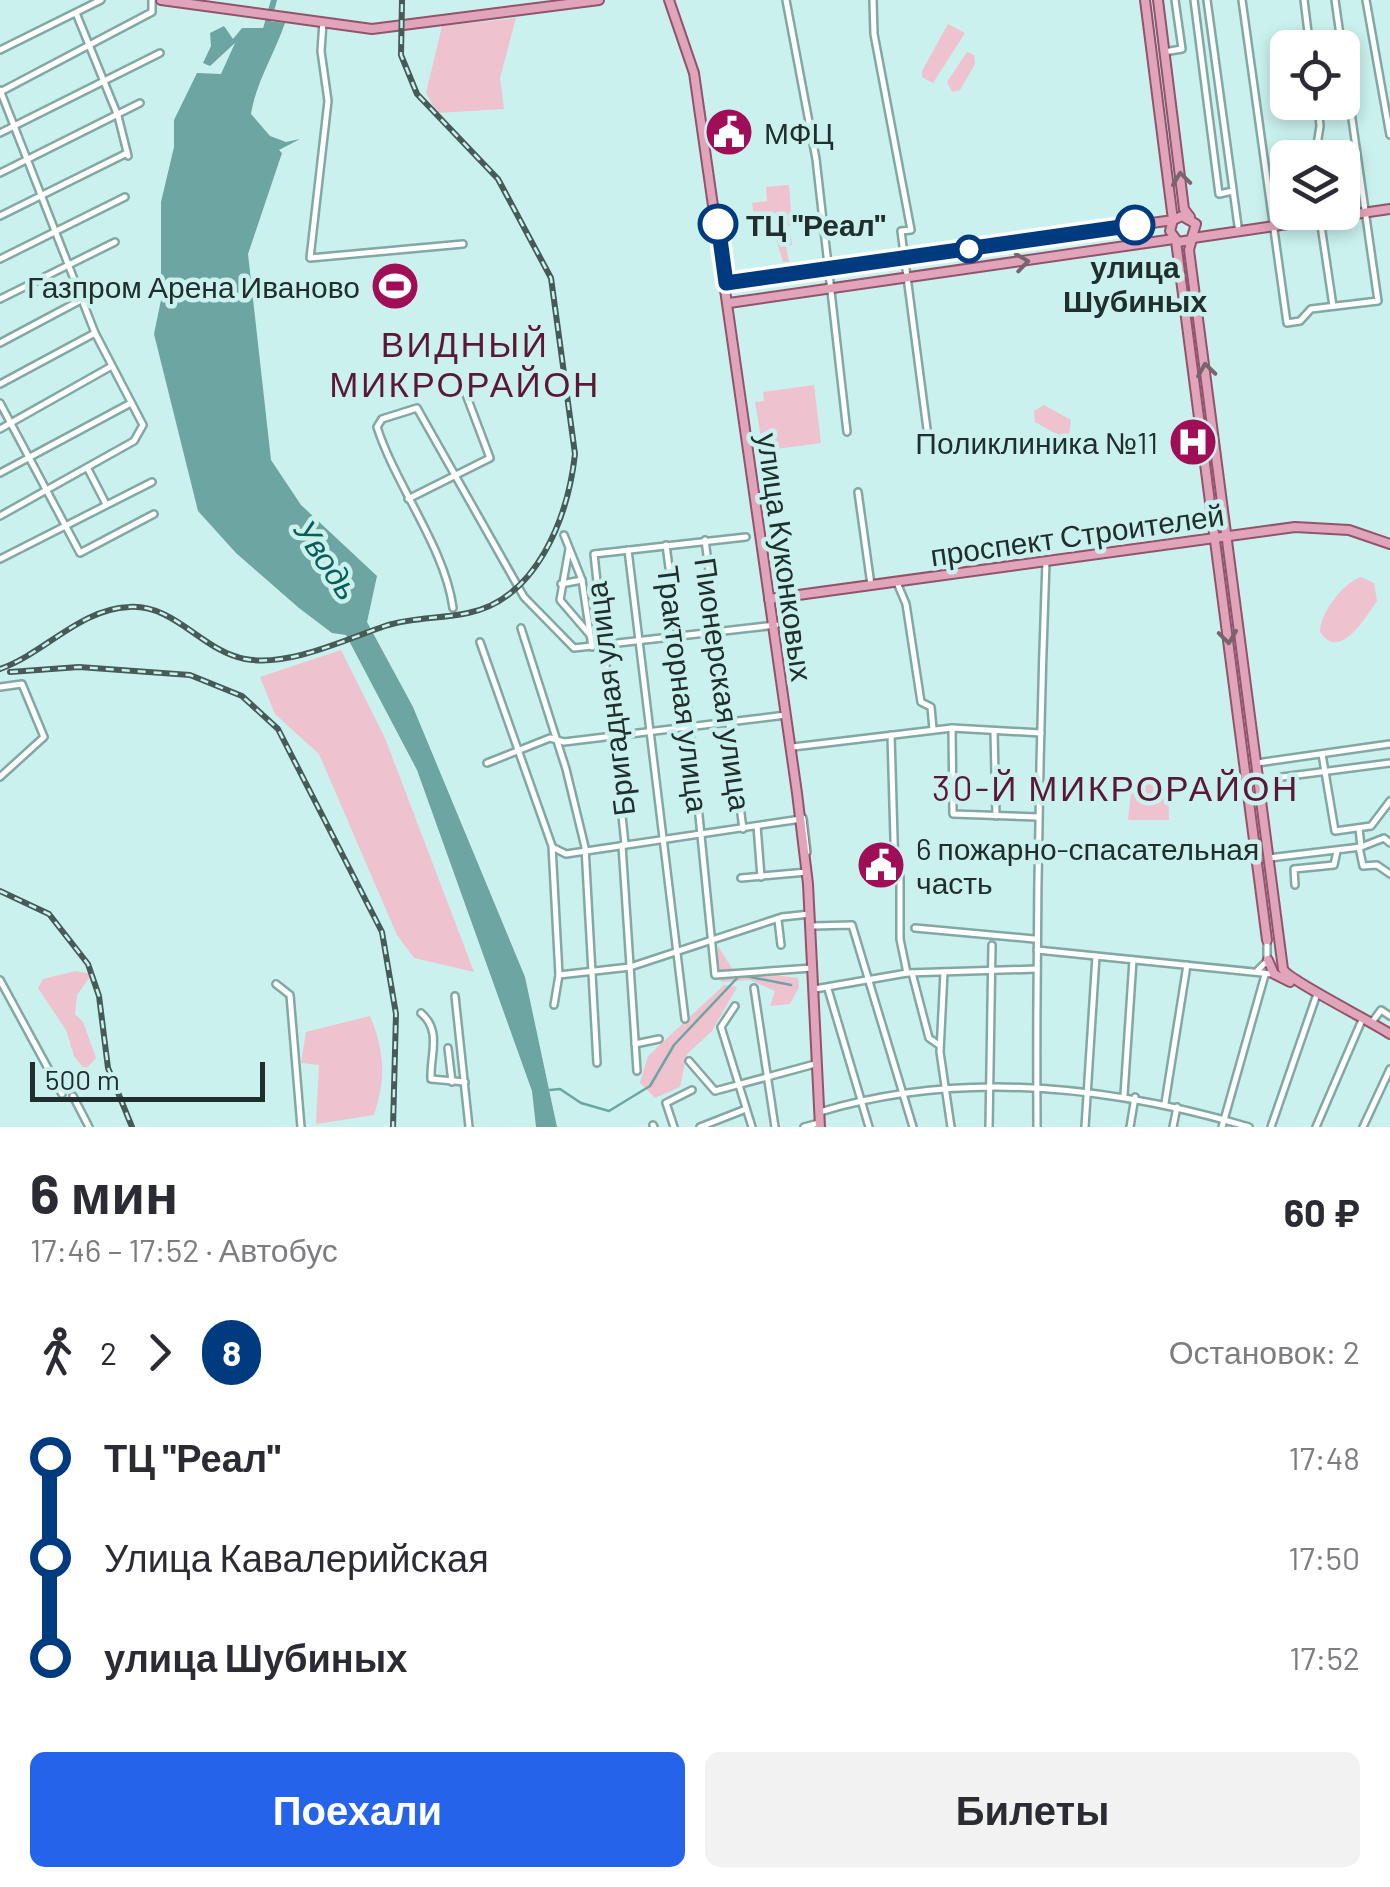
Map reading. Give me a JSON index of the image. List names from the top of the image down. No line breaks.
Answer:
{"streets":{"main road":["проспект Строителей","улица Куконковых"],"street":["Пионерская улица","Тракторная улица","Бригадная улица"]},"crossings":[["проспект Строителей","улица Куконковых"],["улица Куконковых","Тракторная улица"]],"districts":["ВИДНЫЙ МИКРОРАЙОН","30-Й МИКРОРАЙОН"],"water":["Уводь"],"places":{"public building":["МФЦ","6 пожарно-спасательная часть"],"other":["ТЦ \"Реал\"","улица Шубиных"],"sports":["Газпром Арена Иваново"],"hospital":["Поликлиника №11"]},"lines":["bus line 8"],"scale_bar":"500 m","page":{"scale":"500 m","heading":["6 мин","17:46 – 17:52 · Автобус","60 ₽"],"legs":["2","8","Остановок: 2"],"list":[{"name":"ТЦ \"Реал\"","value":"17:48"},{"name":"Улица Кавалерийская","value":"17:50"},{"name":"улица Шубиных","value":"17:52"}],"buttons":["Поехали","Билеты"]}}
